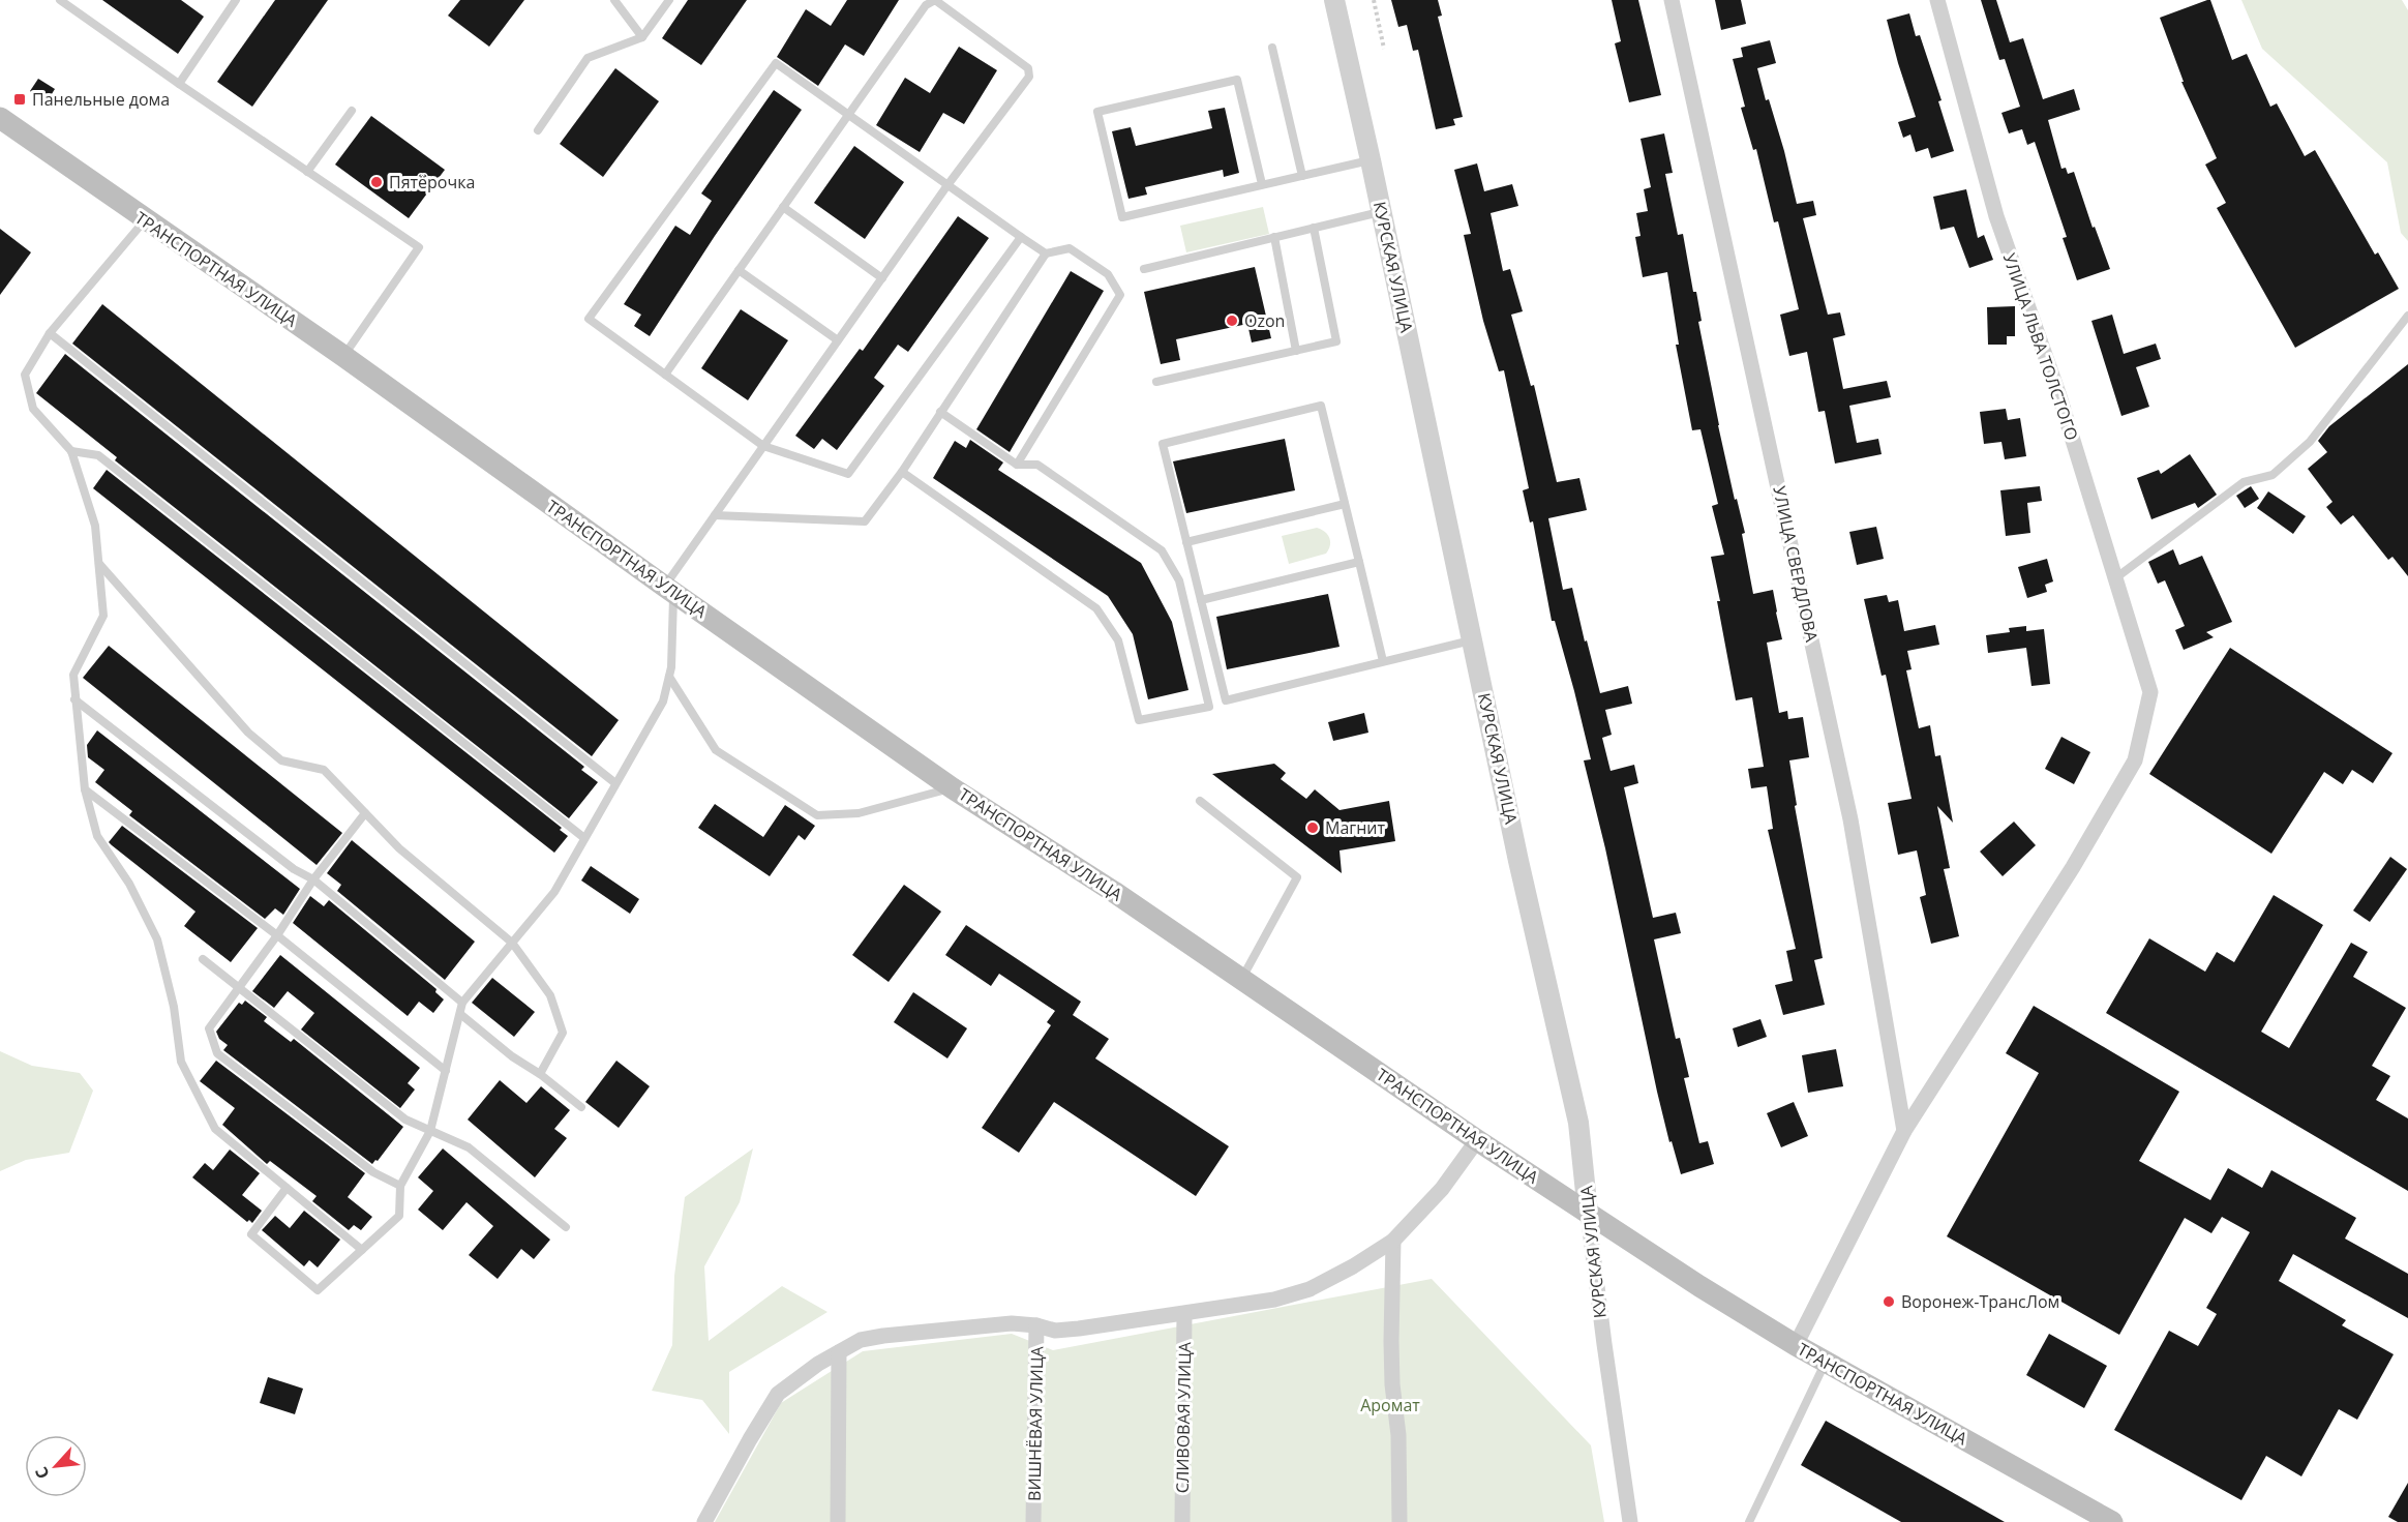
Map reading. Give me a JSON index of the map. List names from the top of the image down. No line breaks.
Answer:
{"streets":{"main road":["ТРАНСПОРТНАЯ УЛИЦА"],"street":["КУРСКАЯ УЛИЦА","УЛИЦА ЛЬВА ТОЛСТОГО","УЛИЦА СВЕРДЛОВА","СЛИВОВАЯ УЛИЦА","ВИШНЁВАЯ УЛИЦА"]},"crossings":[["КУРСКАЯ УЛИЦА","ТРАНСПОРТНАЯ УЛИЦА"],["УЛИЦА ЛЬВА ТОЛСТОГО","УЛИЦА СВЕРДЛОВА"]],"parks":["Аромат"],"places":{"transit":["Панельные дома"],"other":["Пятёрочка","Ozon","Магнит","Воронеж-ТрансЛом"]},"north":"bottom left"}
